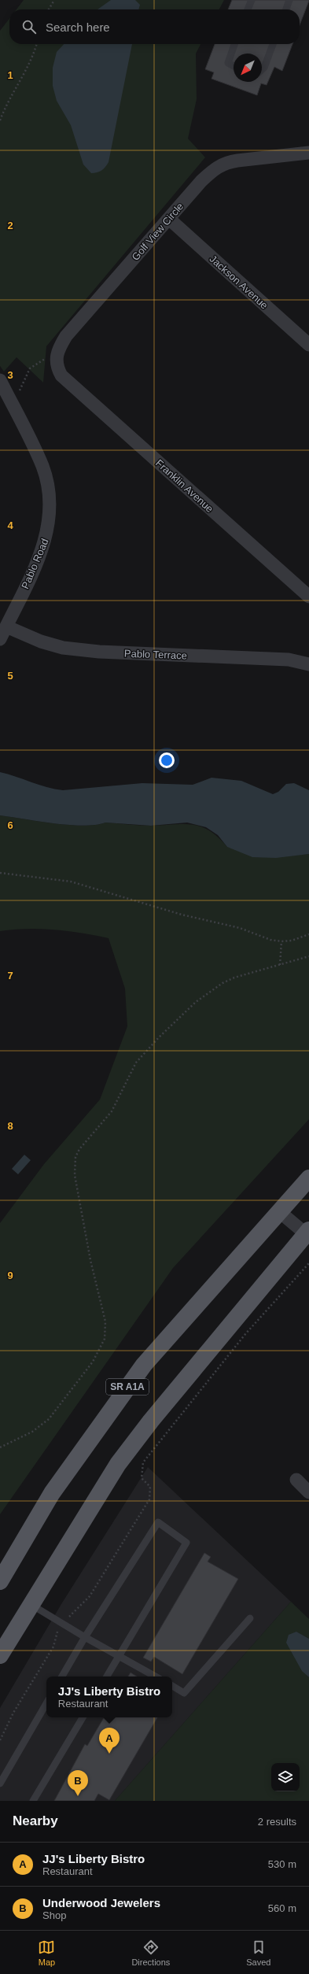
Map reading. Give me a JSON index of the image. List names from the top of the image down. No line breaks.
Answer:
{"streets":{"main road":["SR A1A"],"street":["Golf View Circle","Jackson Avenue","Franklin Avenue","Pablo Road","Pablo Terrace"]},"crossings":[["Golf View Circle","Jackson Avenue"],["Golf View Circle","Franklin Avenue"],["Pablo Road","Pablo Terrace"]],"north":"bottom left","page":{"search":"Search here","popup":["JJ's Liberty Bistro","Restaurant"],"pins":["A","B"],"heading":["Nearby","2 results"],"list":[{"mark":"A","name":"JJ's Liberty Bistro","note":"Restaurant","value":"530 m"},{"mark":"B","name":"Underwood Jewelers","note":"Shop","value":"560 m"}],"nav":["Map","Directions","Saved"]},"grid":{"rows":["1","2","3","4","5","6","7","8","9"]}}
